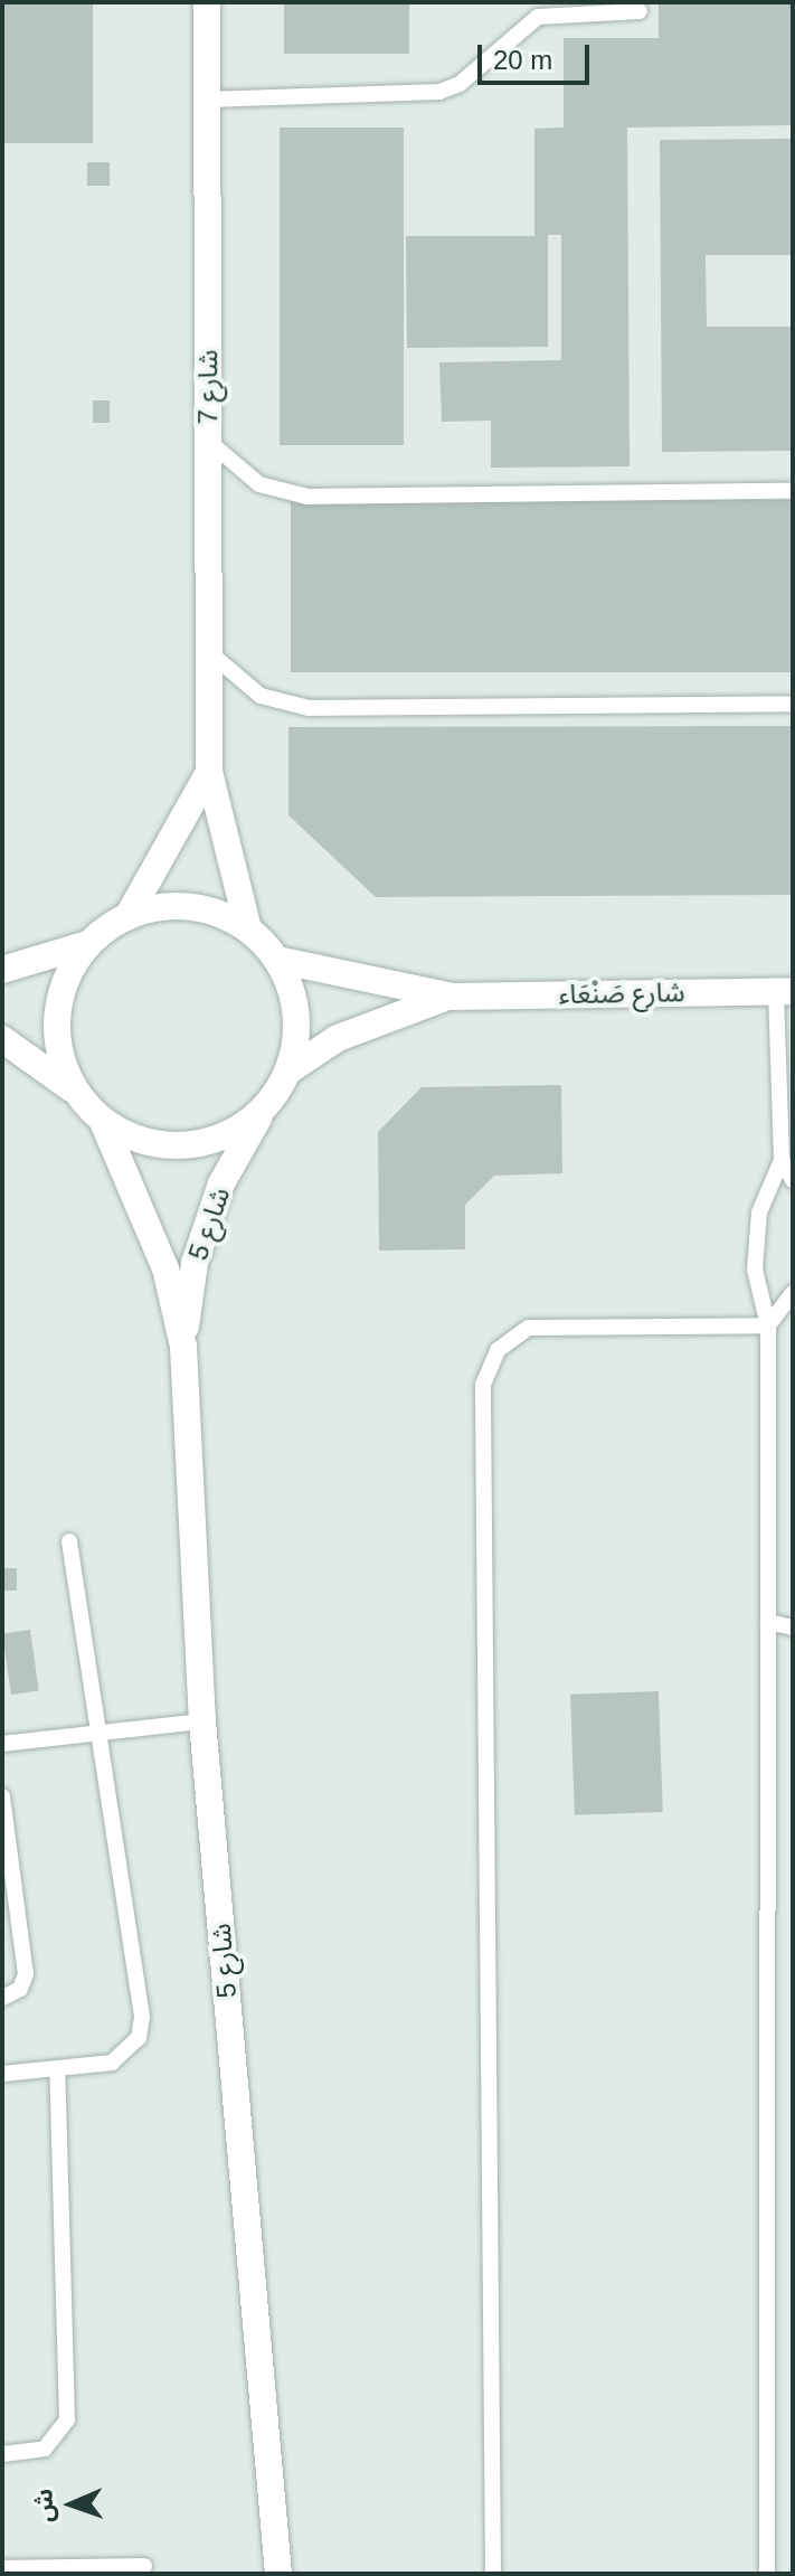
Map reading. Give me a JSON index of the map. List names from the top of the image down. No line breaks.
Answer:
{"streets":{"street":["شارع 7","شارع صَنْعَاء","شارع 5"]},"crossings":[["شارع 7","شارع صَنْعَاء"],["شارع 7","شارع 5"],["شارع صَنْعَاء","شارع 5"]],"scale_bar":"20 m","north":"left"}
